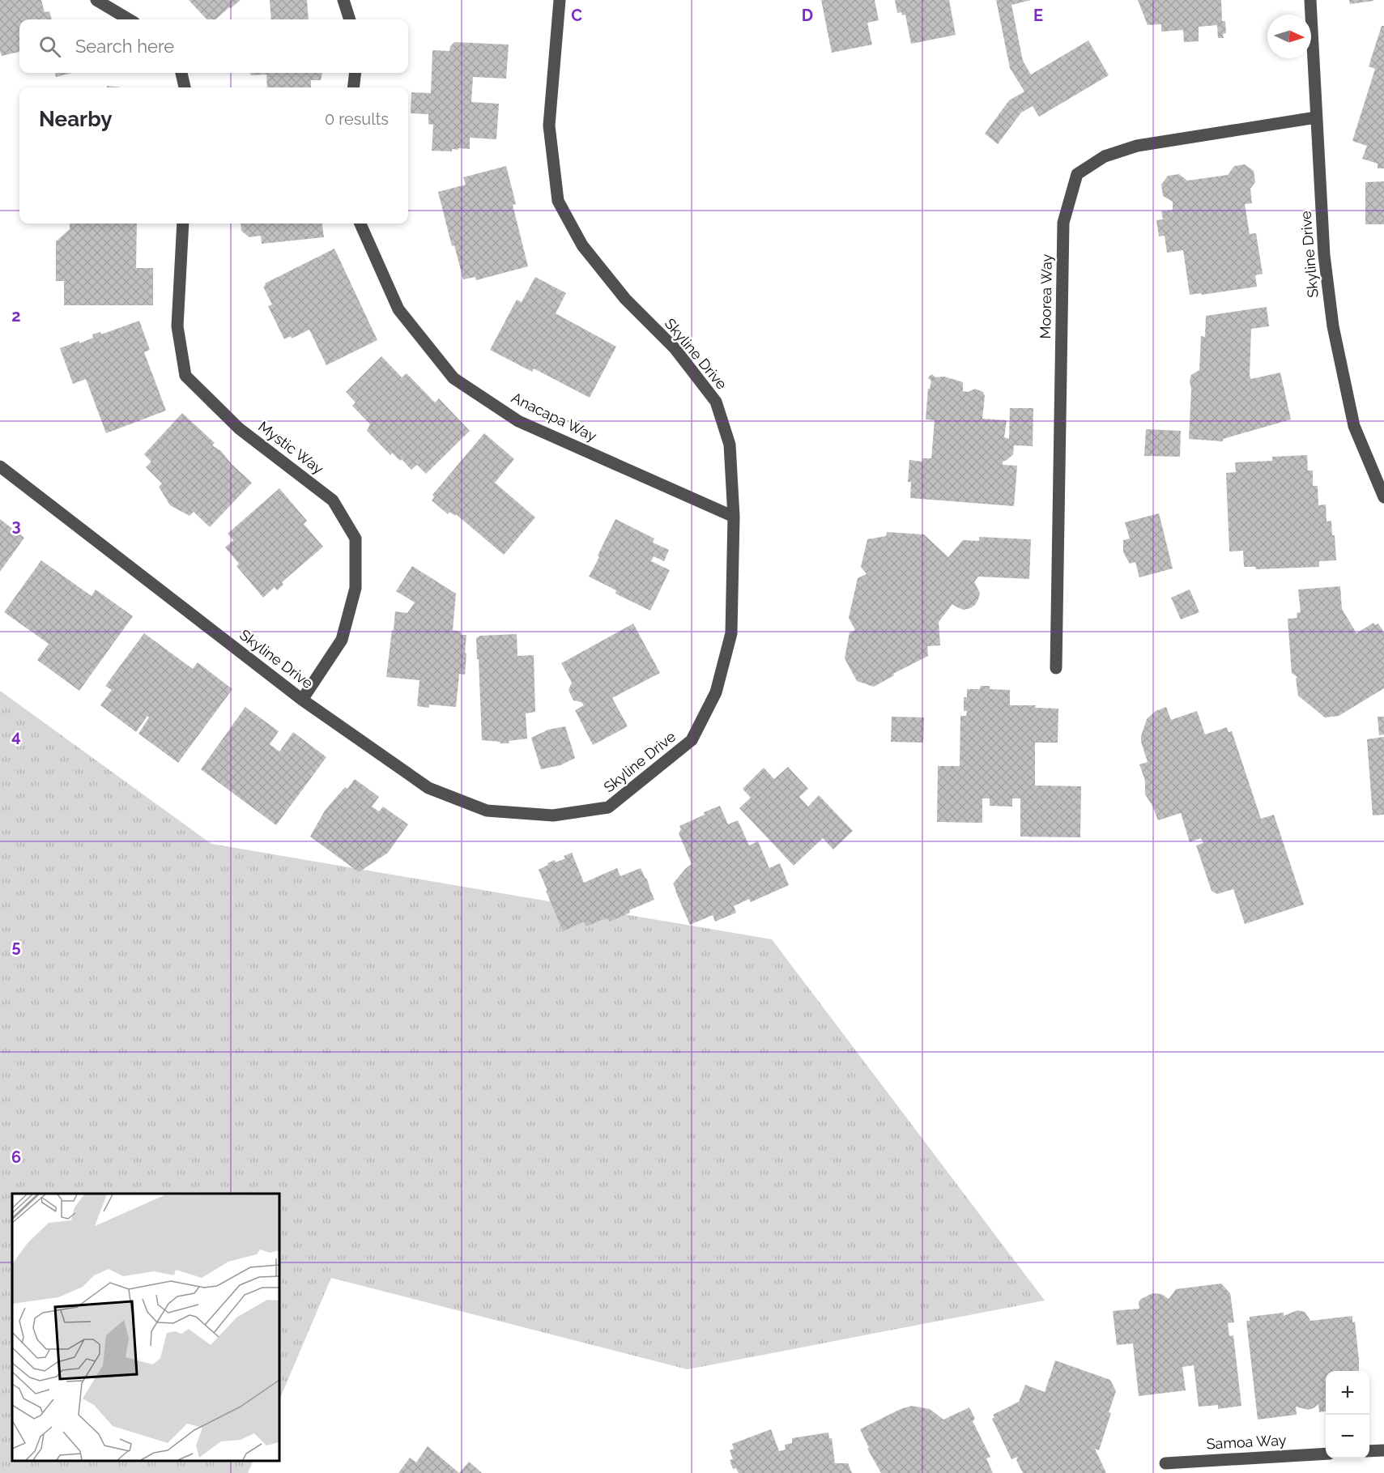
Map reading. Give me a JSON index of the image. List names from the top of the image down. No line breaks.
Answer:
{"streets":{"street":["Skyline Drive","Moorea Way","Anacapa Way","Mystic Way","Samoa Way"]},"crossings":[["Skyline Drive","Moorea Way"],["Skyline Drive","Anacapa Way"],["Skyline Drive","Mystic Way"]],"north":"right","page":{"search":"Search here","heading":["Nearby","0 results"],"map_buttons":["+","−"]},"grid":{"columns":["C","D","E"],"rows":["2","3","4","5","6"]}}
